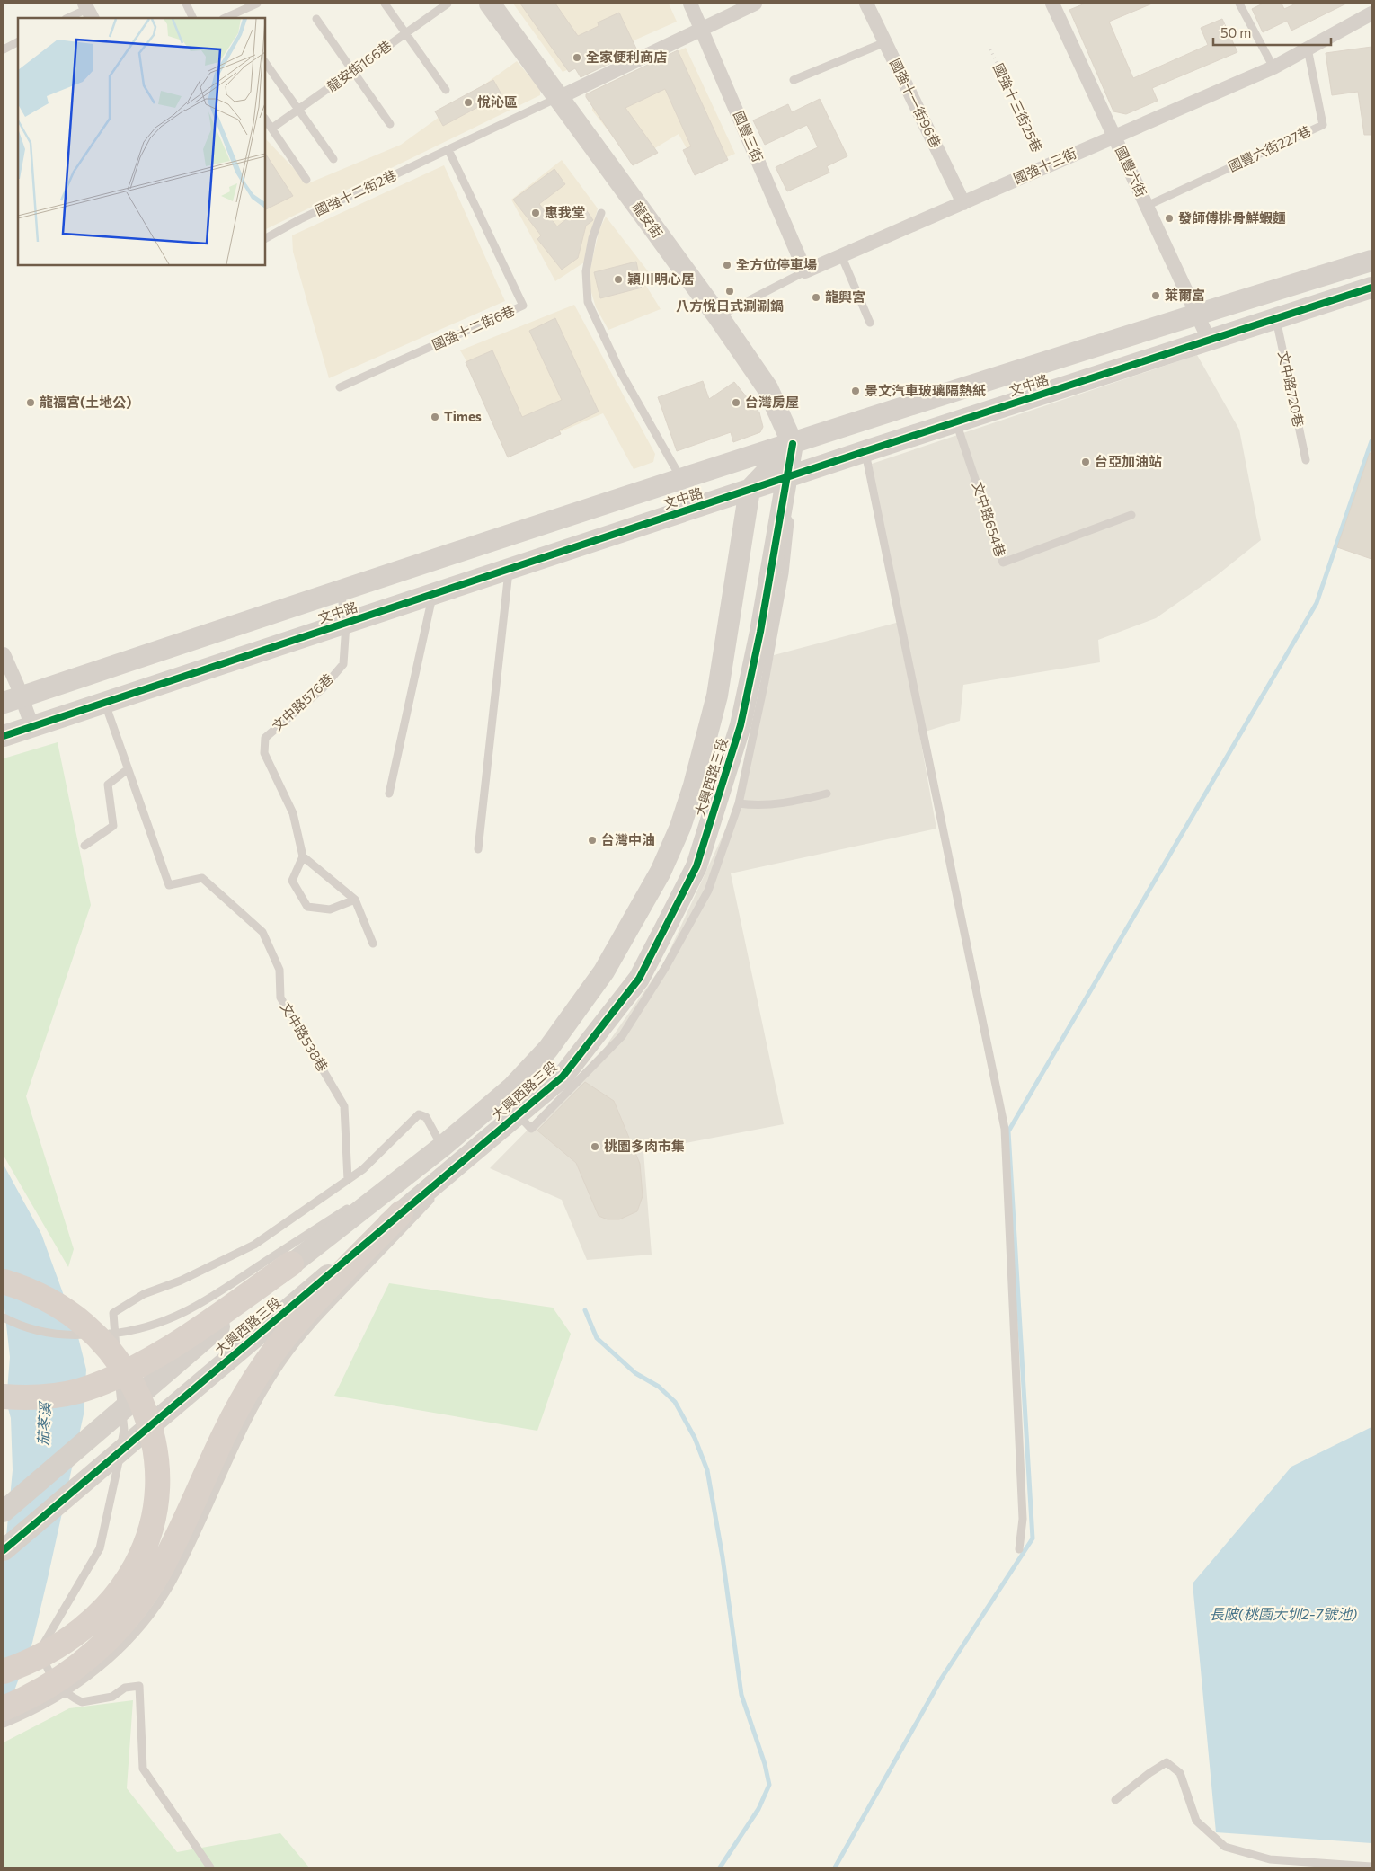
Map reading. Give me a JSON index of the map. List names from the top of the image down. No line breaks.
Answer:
{"streets":{"street":["國強十一街96巷","國豐三街","國強十三街","國豐六街","龍安街","文中路","大興西路三段"],"lane":["龍安街166巷","國豐六街227巷","國強十二街2巷","國強十二街6巷","文中路720巷","文中路654巷","文中路576巷","文中路538巷"],"path":["國強十三街25巷"]},"crossings":[["國強十一街96巷","國強十三街"],["國強十三街25巷","國強十三街"],["國豐三街","國強十三街"],["國豐六街227巷","國強十三街"],["國豐六街227巷","國豐六街"],["國強十三街","國豐六街"],["國強十三街","龍安街"],["國豐六街","文中路"],["國強十二街2巷","龍安街"],["國強十二街2巷","國強十二街6巷"],["龍安街","文中路"],["龍安街","大興西路三段"],["文中路","文中路720巷"],["文中路","文中路654巷"],["文中路","文中路576巷"],["文中路","大興西路三段"],["文中路","文中路538巷"]],"water":["茄苳溪","長陂(桃園大圳2-7號池)"],"places":["全家便利商店","悅沁區","惠我堂","發師傅排骨鮮蝦麵","全方位停車場","穎川明心居","八方悅日式涮涮鍋","萊爾富","龍興宮","景文汽車玻璃隔熱紙","龍福宮(土地公)","台灣房屋","Times","台亞加油站","台灣中油","桃園多肉市集"],"scale_bar":"50 m"}
